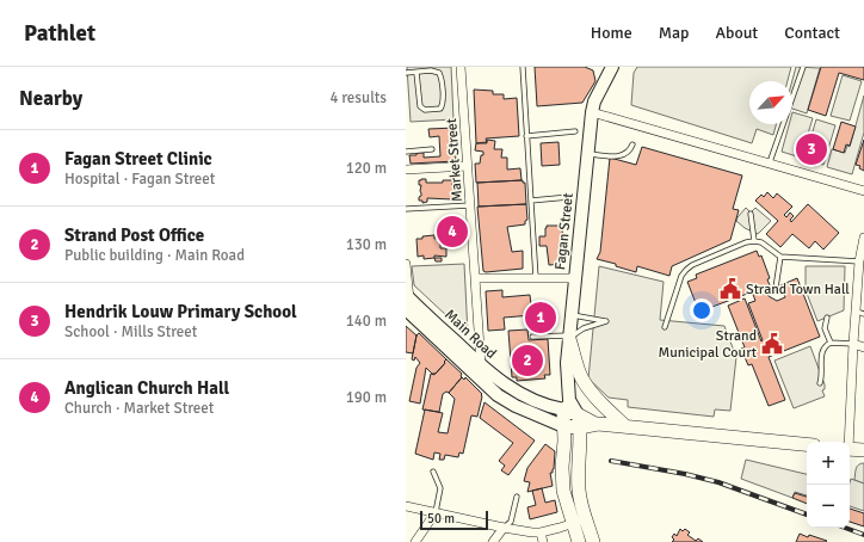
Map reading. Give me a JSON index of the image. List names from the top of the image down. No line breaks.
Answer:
{"streets":{"main road":["Fagan Street","Main Road"],"street":["Market Street"]},"crossings":[["Market Street","Main Road"],["Fagan Street","Main Road"]],"places":{"public building":["Strand Town Hall","Strand Municipal Court"]},"scale_bar":"50 m","north":"top right","page":{"header":"Pathlet","nav":["Home","Map","About","Contact"],"heading":["Nearby","4 results"],"list":[{"mark":"1","name":"Fagan Street Clinic","note":"Hospital · Fagan Street","value":"120 m"},{"mark":"2","name":"Strand Post Office","note":"Public building · Main Road","value":"130 m"},{"mark":"3","name":"Hendrik Louw Primary School","note":"School · Mills Street","value":"140 m"},{"mark":"4","name":"Anglican Church Hall","note":"Church · Market Street","value":"190 m"}],"pins":["3","4","1","2"],"map_buttons":["+","−"],"scale":"50 m"}}
